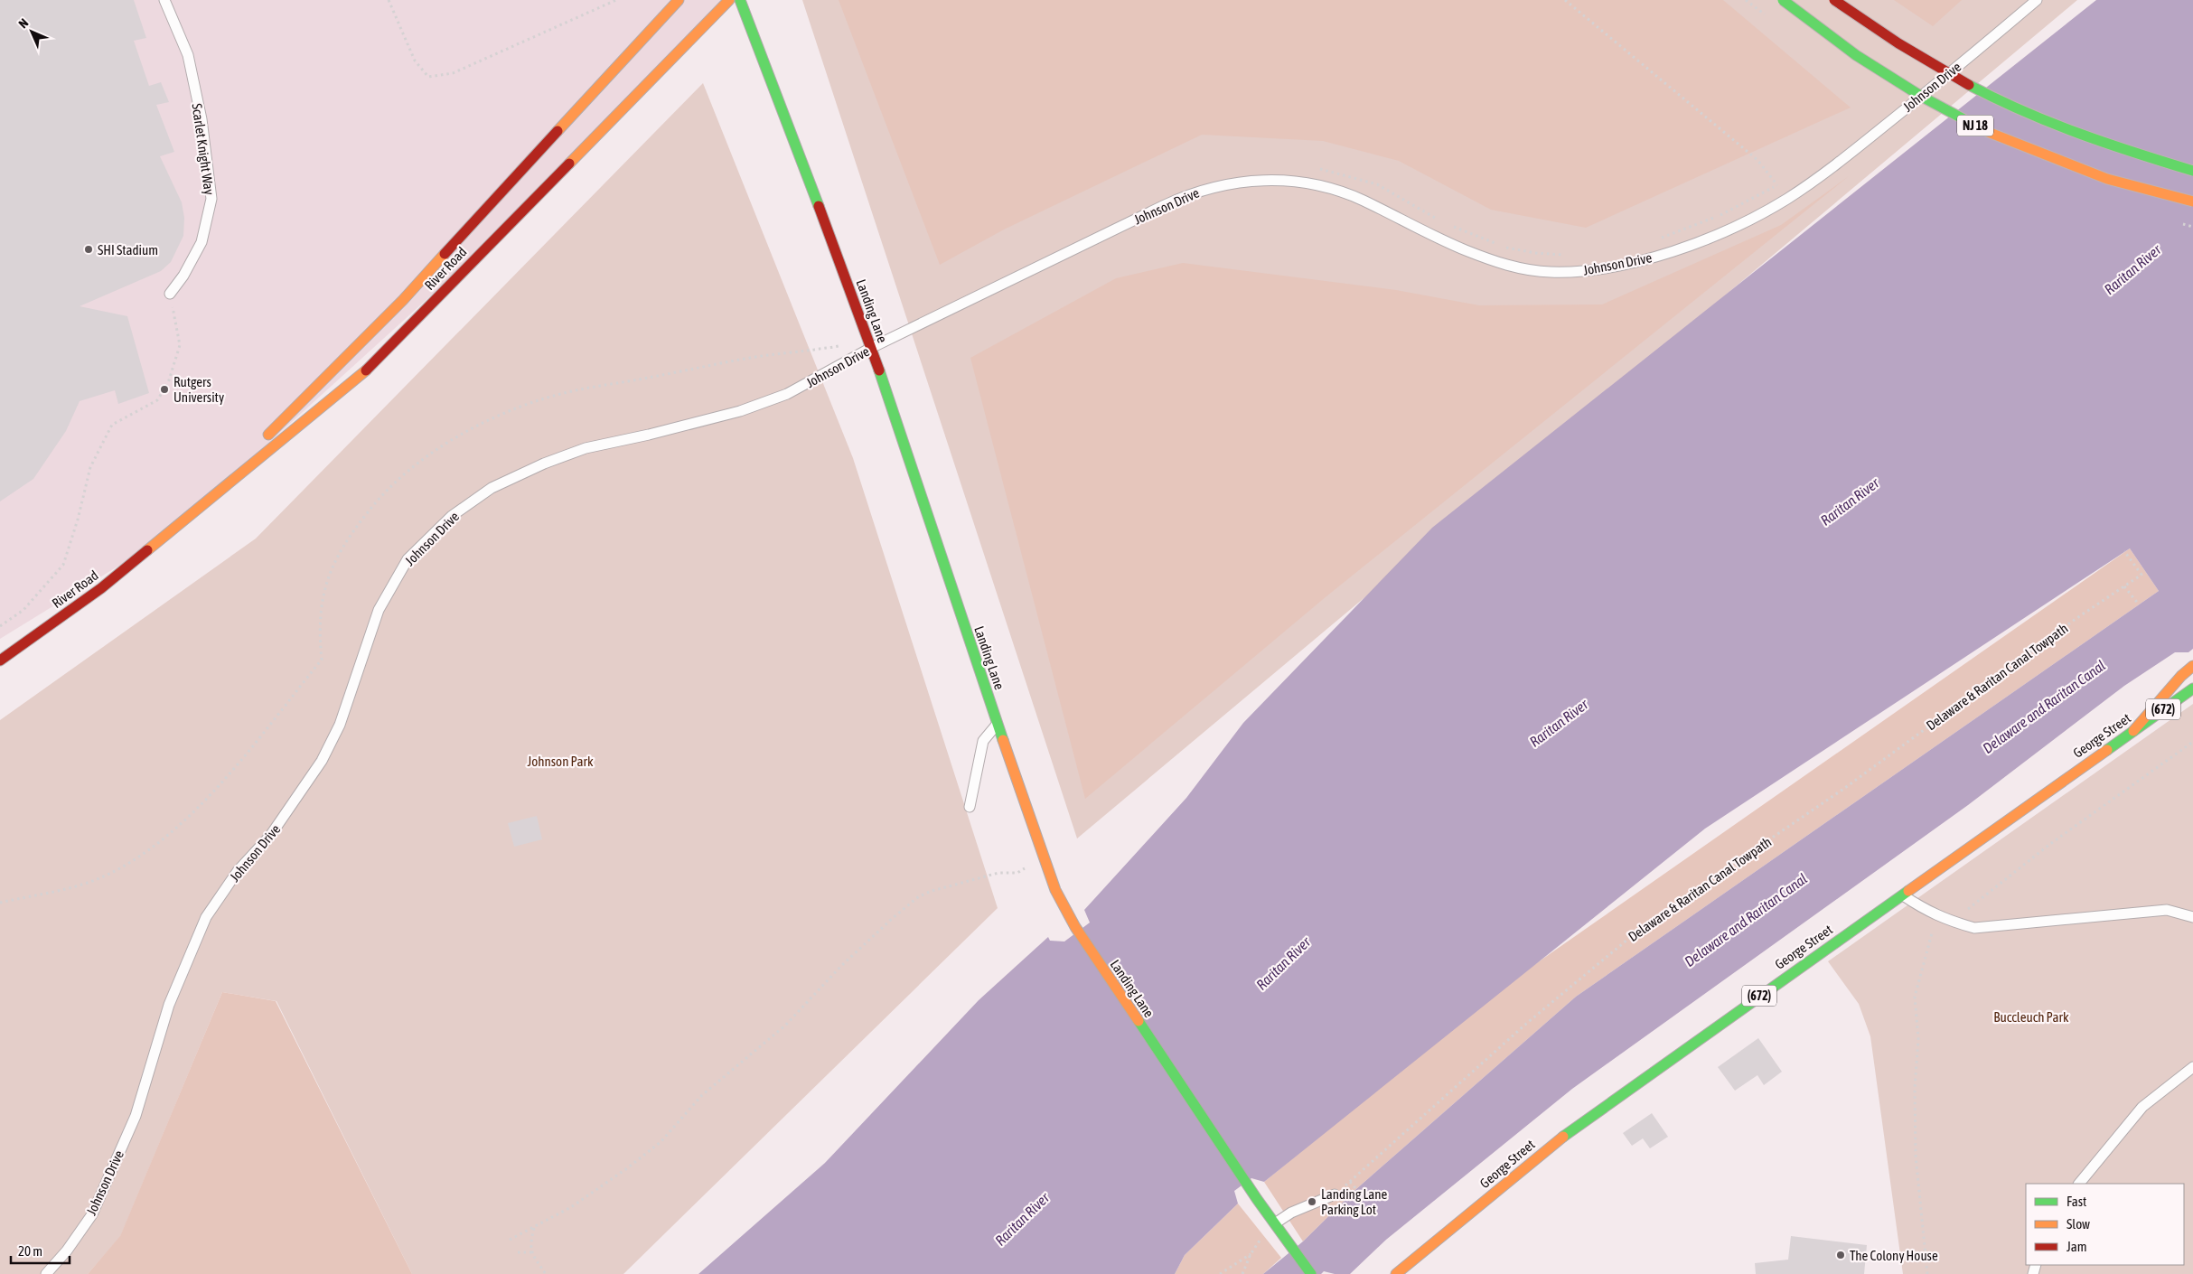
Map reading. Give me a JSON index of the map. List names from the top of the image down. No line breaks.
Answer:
{"streets":{"main road":["NJ 18","River Road","Landing Lane","(672)","George Street"],"lane":["Johnson Drive","Scarlet Knight Way"],"path":["Delaware & Raritan Canal Towpath"]},"crossings":[["Johnson Drive","Landing Lane"]],"water":["Raritan River","Delaware and Raritan Canal"],"parks":["Johnson Park","Buccleuch Park"],"places":["SHI Stadium","Rutgers University","Landing Lane Parking Lot","The Colony House"],"legend":["Fast","Slow","Jam"],"scale_bar":"20 m","north":"top left"}
